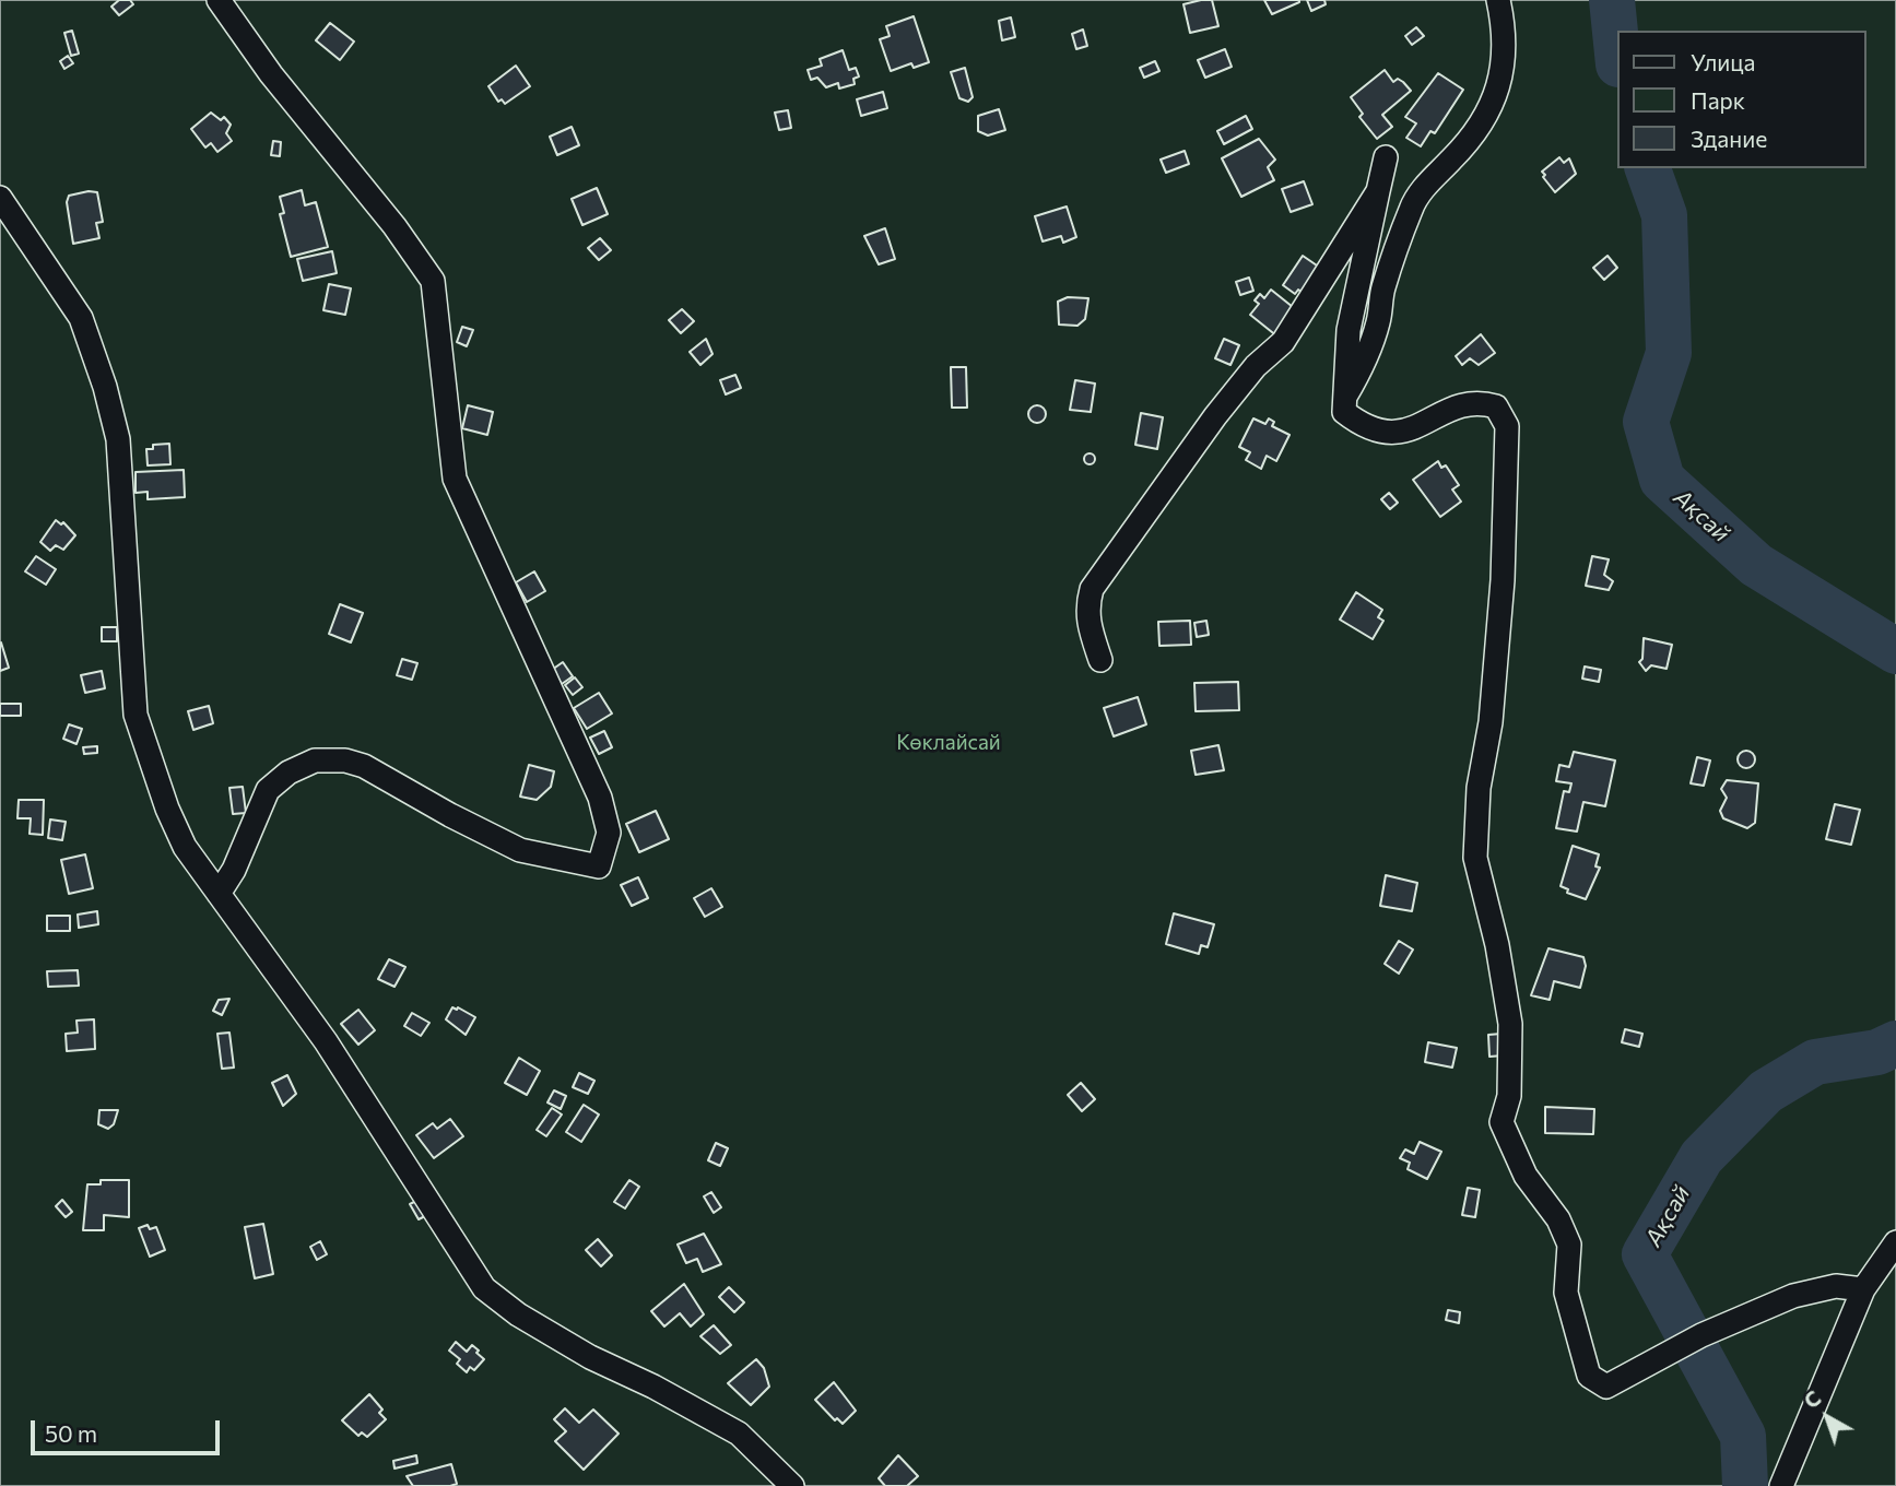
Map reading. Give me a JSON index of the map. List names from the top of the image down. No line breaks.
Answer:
{"water":["Ақсай"],"parks":["Көклайсай"],"legend":["Улица","Парк","Здание"],"scale_bar":"50 m","north":"top left"}
